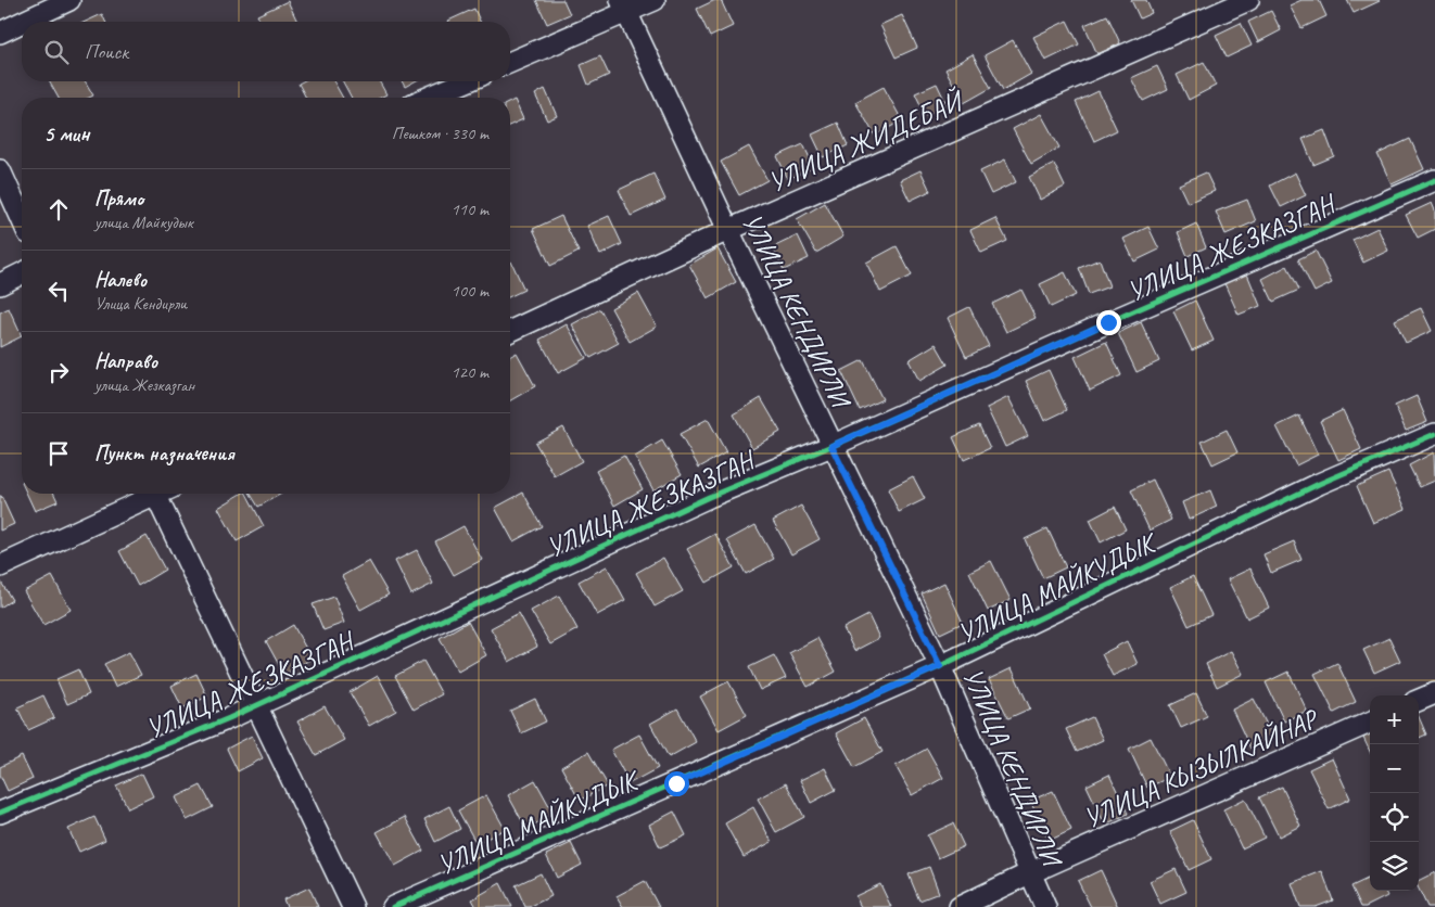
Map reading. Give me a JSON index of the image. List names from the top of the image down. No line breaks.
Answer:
{"streets":{"street":["УЛИЦА ЖИДЕБАЙ","УЛИЦА ЖЕЗКАЗГАН","УЛИЦА КЕНДИРЛИ","УЛИЦА МАЙКУДЫК","УЛИЦА КЫЗЫЛКАЙНАР"]},"crossings":[["УЛИЦА ЖИДЕБАЙ","УЛИЦА КЕНДИРЛИ"],["УЛИЦА ЖЕЗКАЗГАН","УЛИЦА КЕНДИРЛИ"],["УЛИЦА КЕНДИРЛИ","УЛИЦА МАЙКУДЫК"],["УЛИЦА КЕНДИРЛИ","УЛИЦА КЫЗЫЛКАЙНАР"]],"page":{"search":"Поиск","heading":["5 мин","Пешком · 330 m"],"list":[["Прямо","улица Майкудык","110 m"],["Налево","Улица Кендирли","100 m"],["Направо","улица Жезказган","120 m"],"Пункт назначения"],"map_buttons":["+","−"]}}
